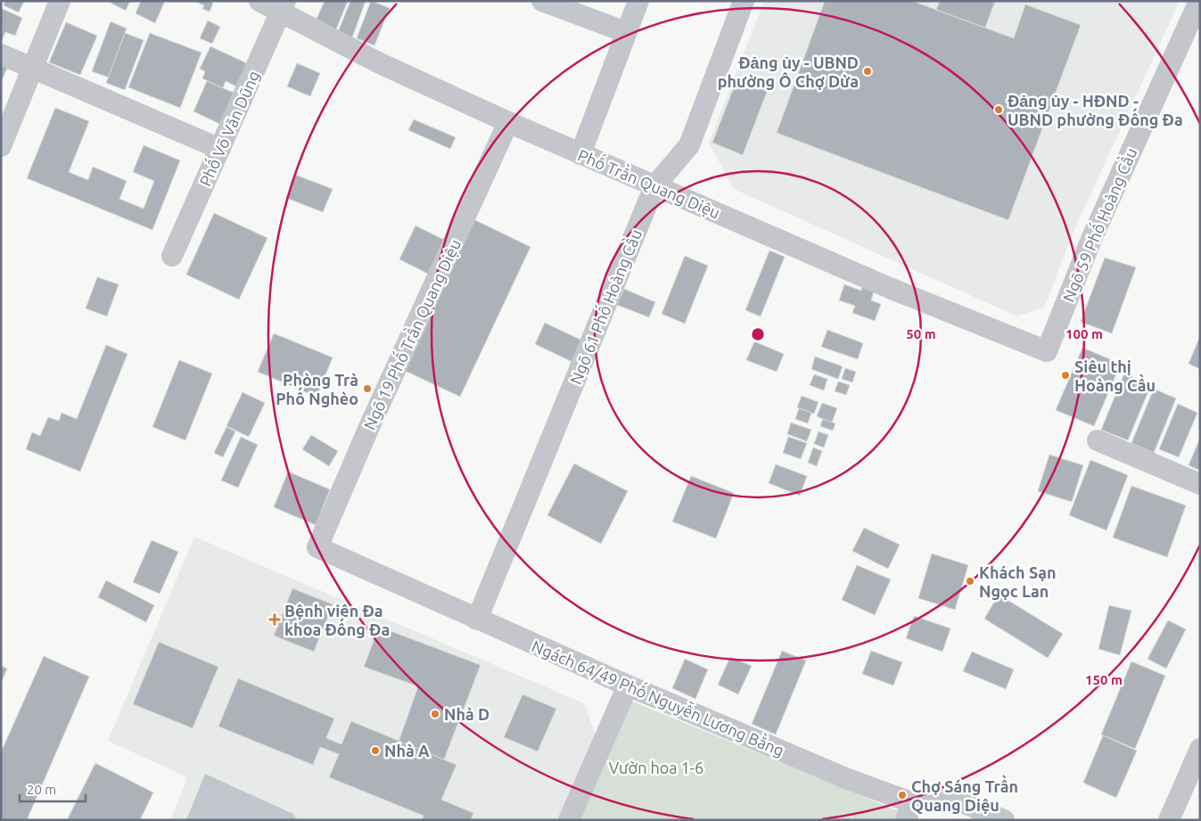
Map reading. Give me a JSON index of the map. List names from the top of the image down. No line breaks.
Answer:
{"streets":{"street":["Phố Võ Văn Dũng","Phố Trần Quang Diệu","Ngõ 59 Phố Hoàng Cầu","Ngõ 61 Phố Hoàng Cầu","Ngõ 19 Phố Trần Quang Diệu","Ngách 64/49 Phố Nguyễn Lương Bằng"]},"crossings":[["Phố Võ Văn Dũng","Phố Trần Quang Diệu"],["Phố Trần Quang Diệu","Ngõ 59 Phố Hoàng Cầu"],["Phố Trần Quang Diệu","Ngõ 61 Phố Hoàng Cầu"],["Phố Trần Quang Diệu","Ngõ 19 Phố Trần Quang Diệu"],["Ngõ 61 Phố Hoàng Cầu","Ngách 64/49 Phố Nguyễn Lương Bằng"],["Ngõ 19 Phố Trần Quang Diệu","Ngách 64/49 Phố Nguyễn Lương Bằng"]],"parks":["Vườn hoa 1-6"],"places":{"other":["Đảng ủy - UBND phường Ô Chợ Dừa","Đảng ủy - HĐND - UBND phường Đống Đa","Siêu thị Hoàng Cầu","Phòng Trà Phố Nghèo","Khách Sạn Ngọc Lan","Nhà D","Nhà A","Chợ Sáng Trần Quang Diệu"],"health":["Bệnh viện Đa khoa Đống Đa"]},"scale_bar":"20 m","rings":["50 m","100 m","150 m"]}
